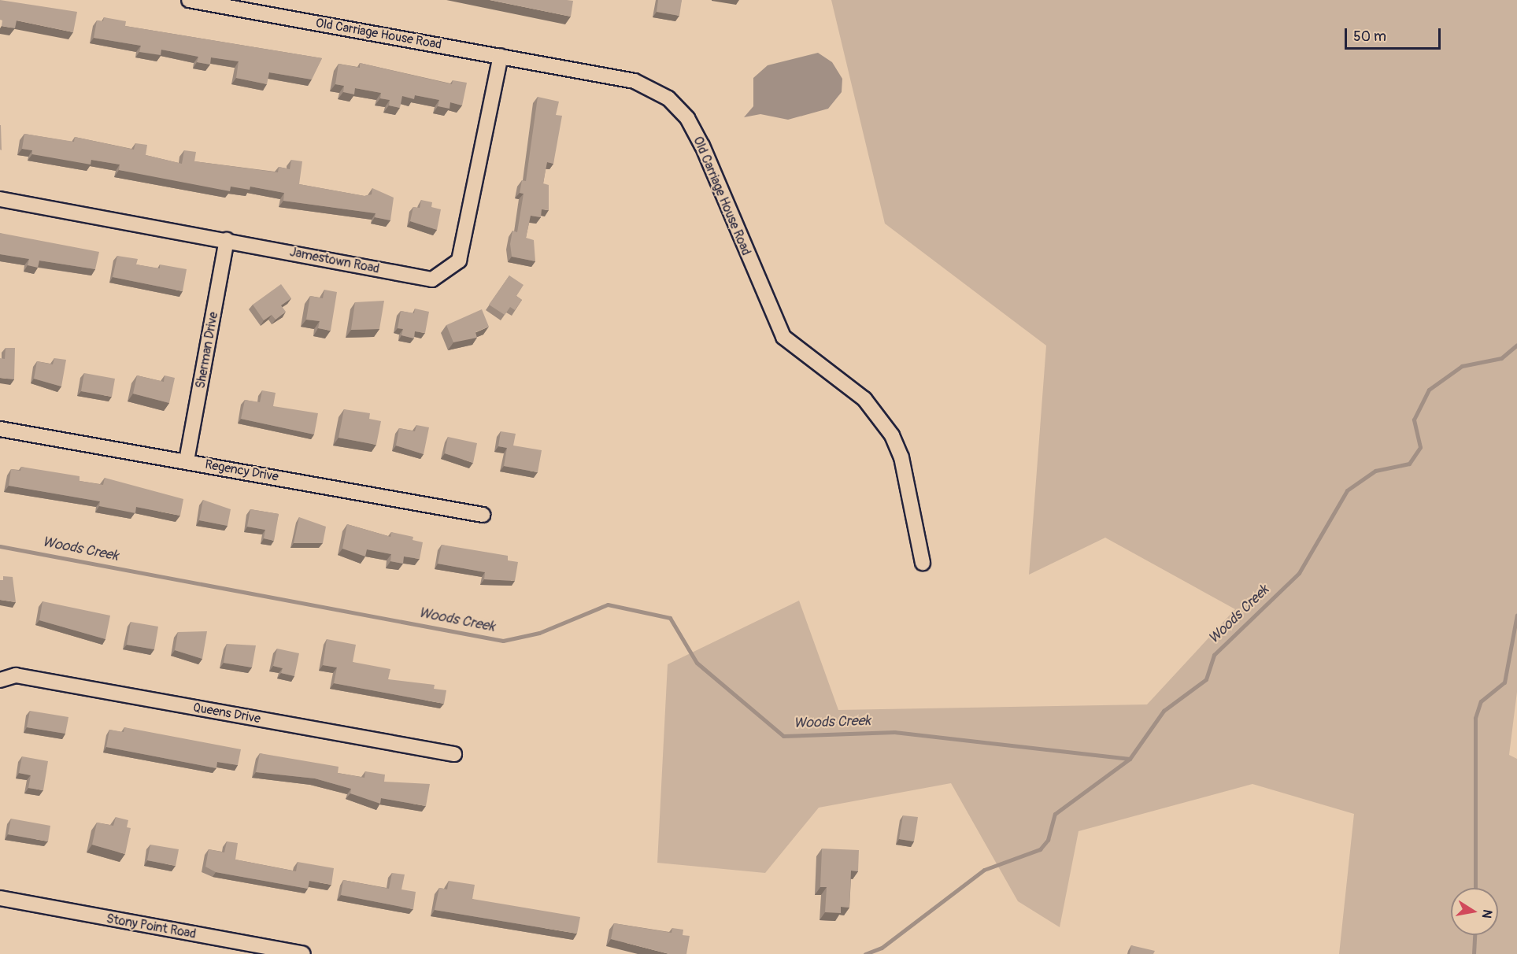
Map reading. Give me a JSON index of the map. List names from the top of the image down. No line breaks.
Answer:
{"streets":{"street":["Old Carriage House Road","Jamestown Road","Sherman Drive","Regency Drive","Queens Drive","Stony Point Road"]},"crossings":[["Old Carriage House Road","Jamestown Road"],["Jamestown Road","Sherman Drive"],["Sherman Drive","Regency Drive"]],"water":["Woods Creek"],"scale_bar":"50 m","north":"right"}
